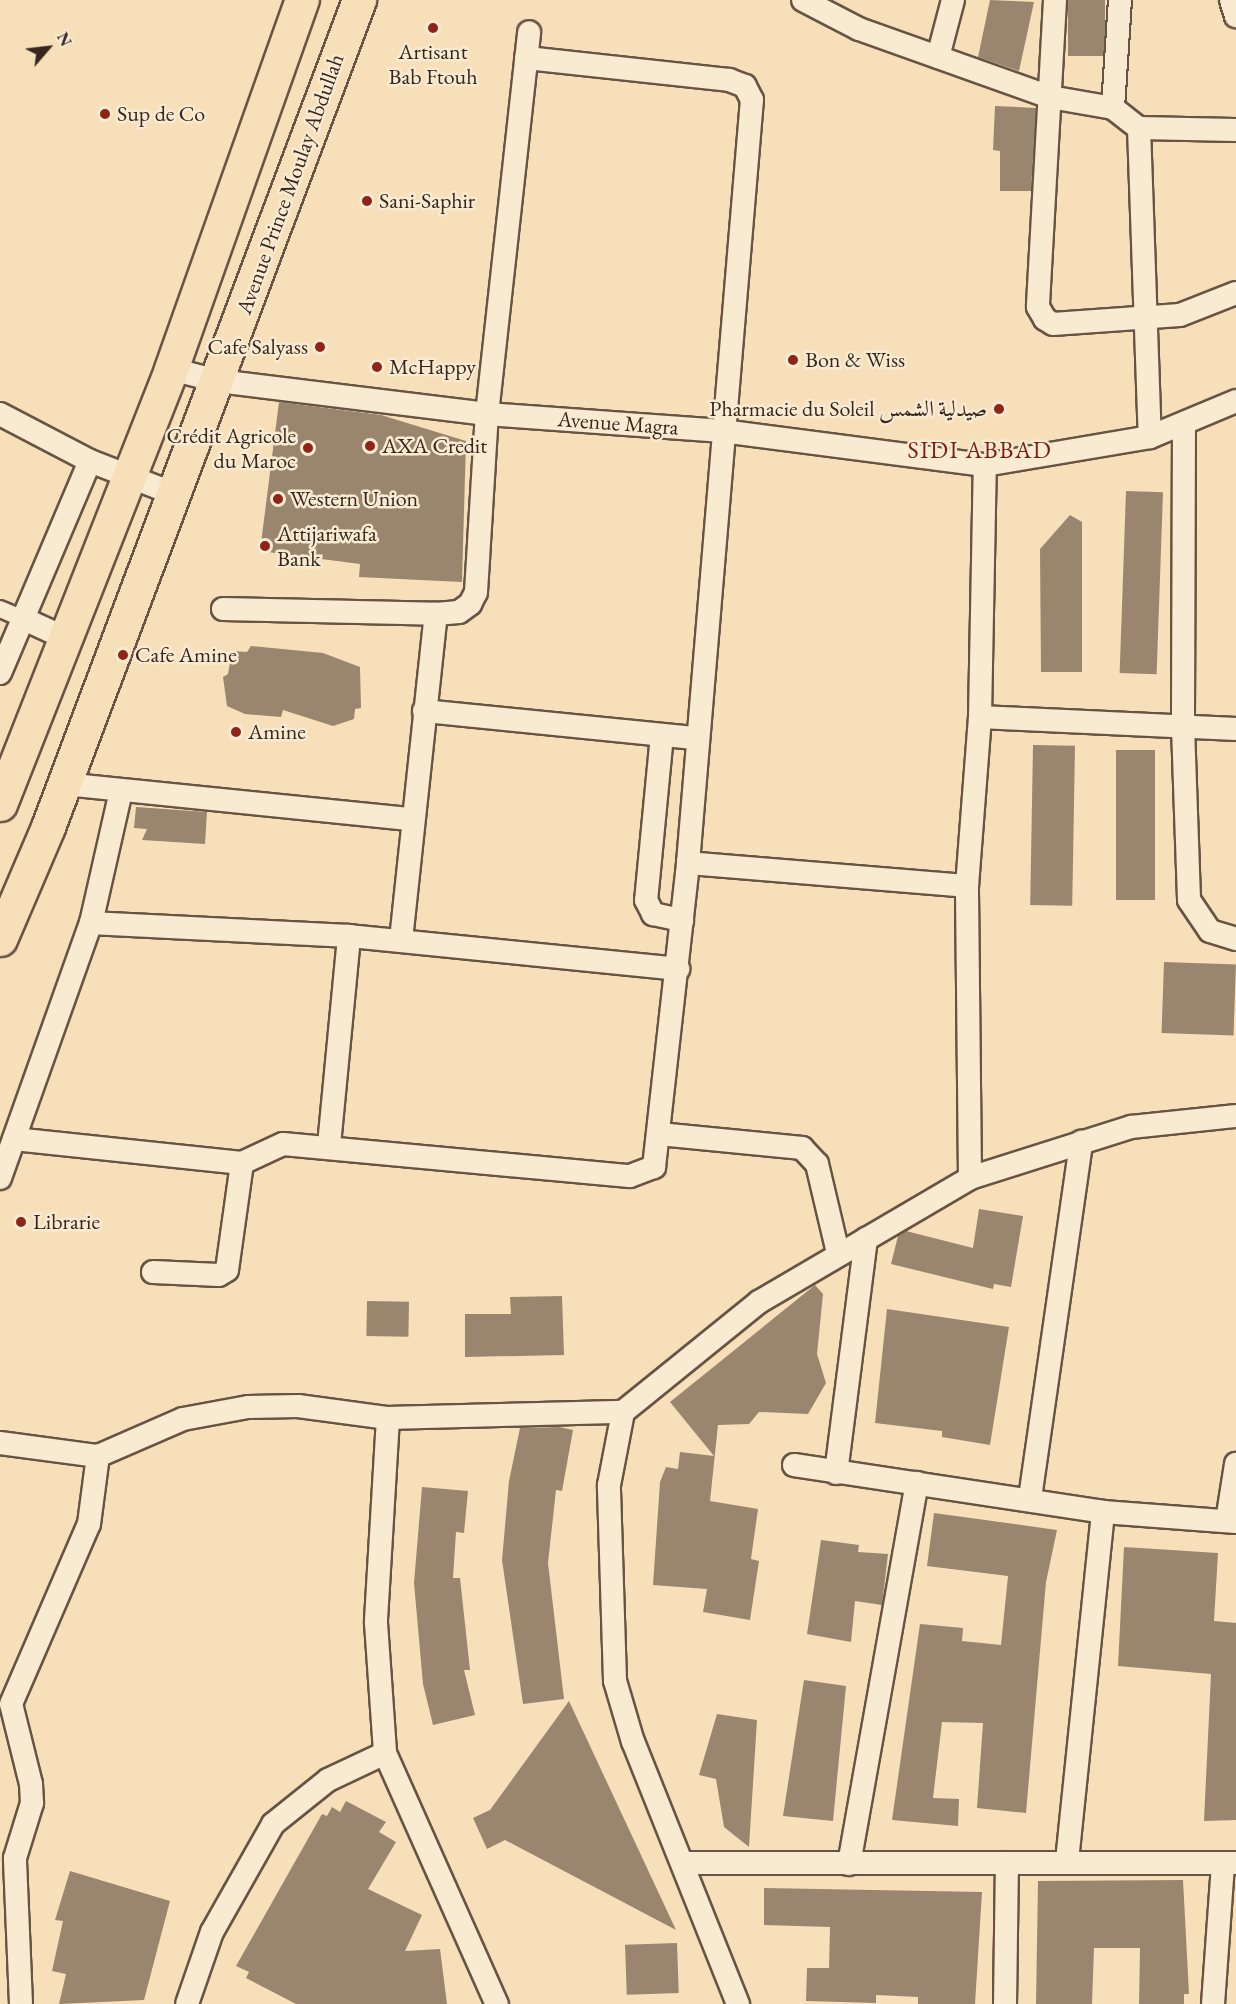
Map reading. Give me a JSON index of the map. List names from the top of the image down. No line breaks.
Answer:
{"streets":{"main road":["Avenue Prince Moulay Abdullah"],"street":["Avenue Magra"]},"crossings":[["Avenue Prince Moulay Abdullah","Avenue Magra"]],"districts":["SIDI ABBAD"],"places":["Artisant Bab Ftouh","Sup de Co","Sani-Saphir","Cafe Salyass","Bon & Wiss","McHappy","Pharmacie du Soleil صيدلية الشمس","AXA Credit","Crédit Agricole du Maroc","Western Union","Attijariwafa Bank","Cafe Amine","Amine","Librarie"],"north":"top right"}
